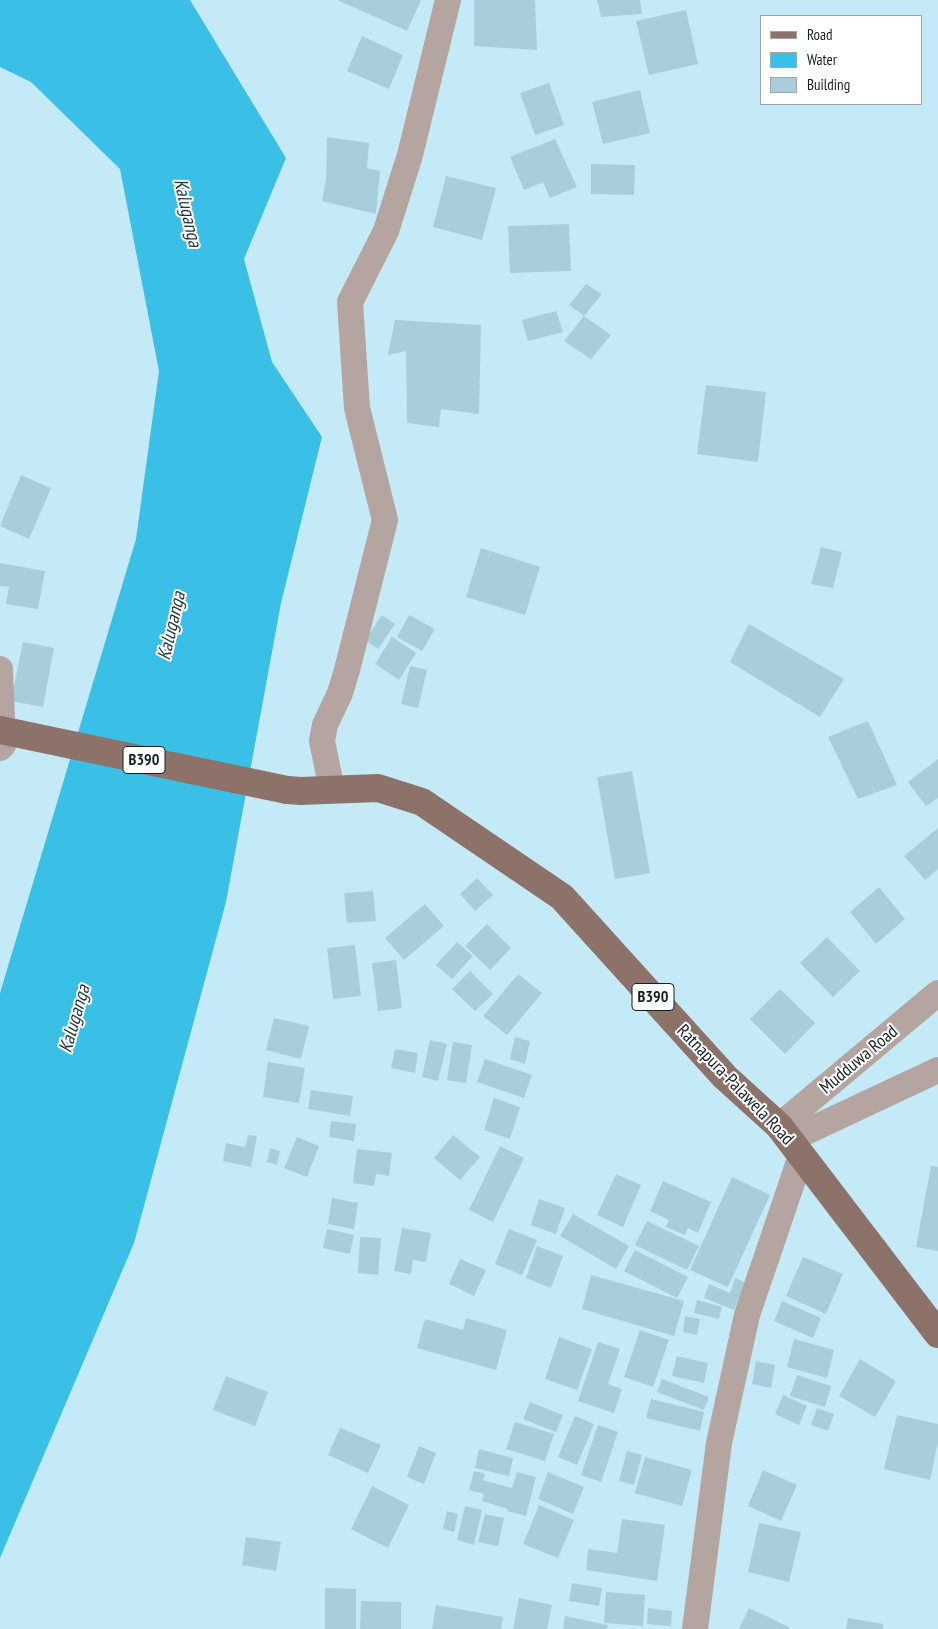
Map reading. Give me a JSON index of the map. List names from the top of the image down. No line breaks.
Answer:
{"streets":{"main road":["B390","Ratnapura-Palawela Road"],"street":["Mudduwa Road"]},"crossings":[["Mudduwa Road","Ratnapura-Palawela Road"]],"water":["Kaluganga"],"legend":["Road","Water","Building"]}
